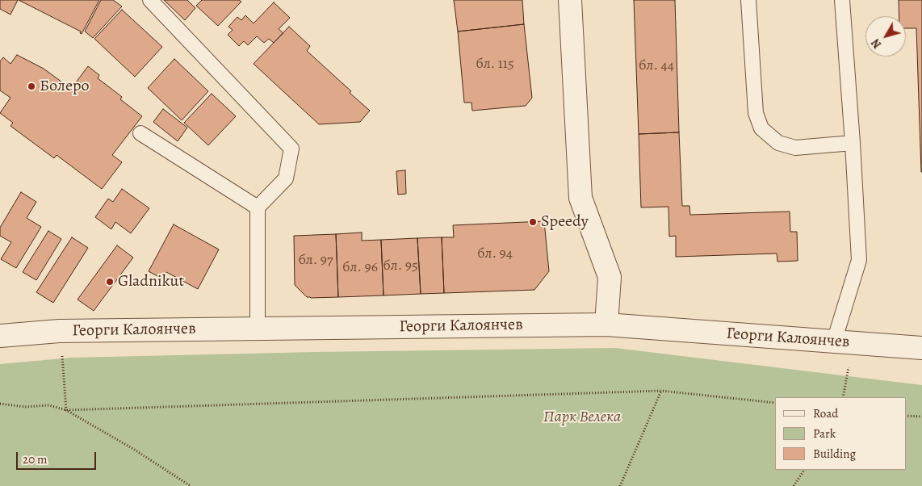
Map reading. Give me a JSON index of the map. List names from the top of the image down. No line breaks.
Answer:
{"streets":{"street":["Георги Калоянчев"]},"parks":["Парк Велека"],"places":["Болеро","Speedy","Gladnikut"],"house_numbers":["бл. 115","бл. 44","бл. 94","бл. 97","бл. 95","бл. 96"],"legend":["Road","Park","Building"],"scale_bar":"20 m","north":"bottom left"}
